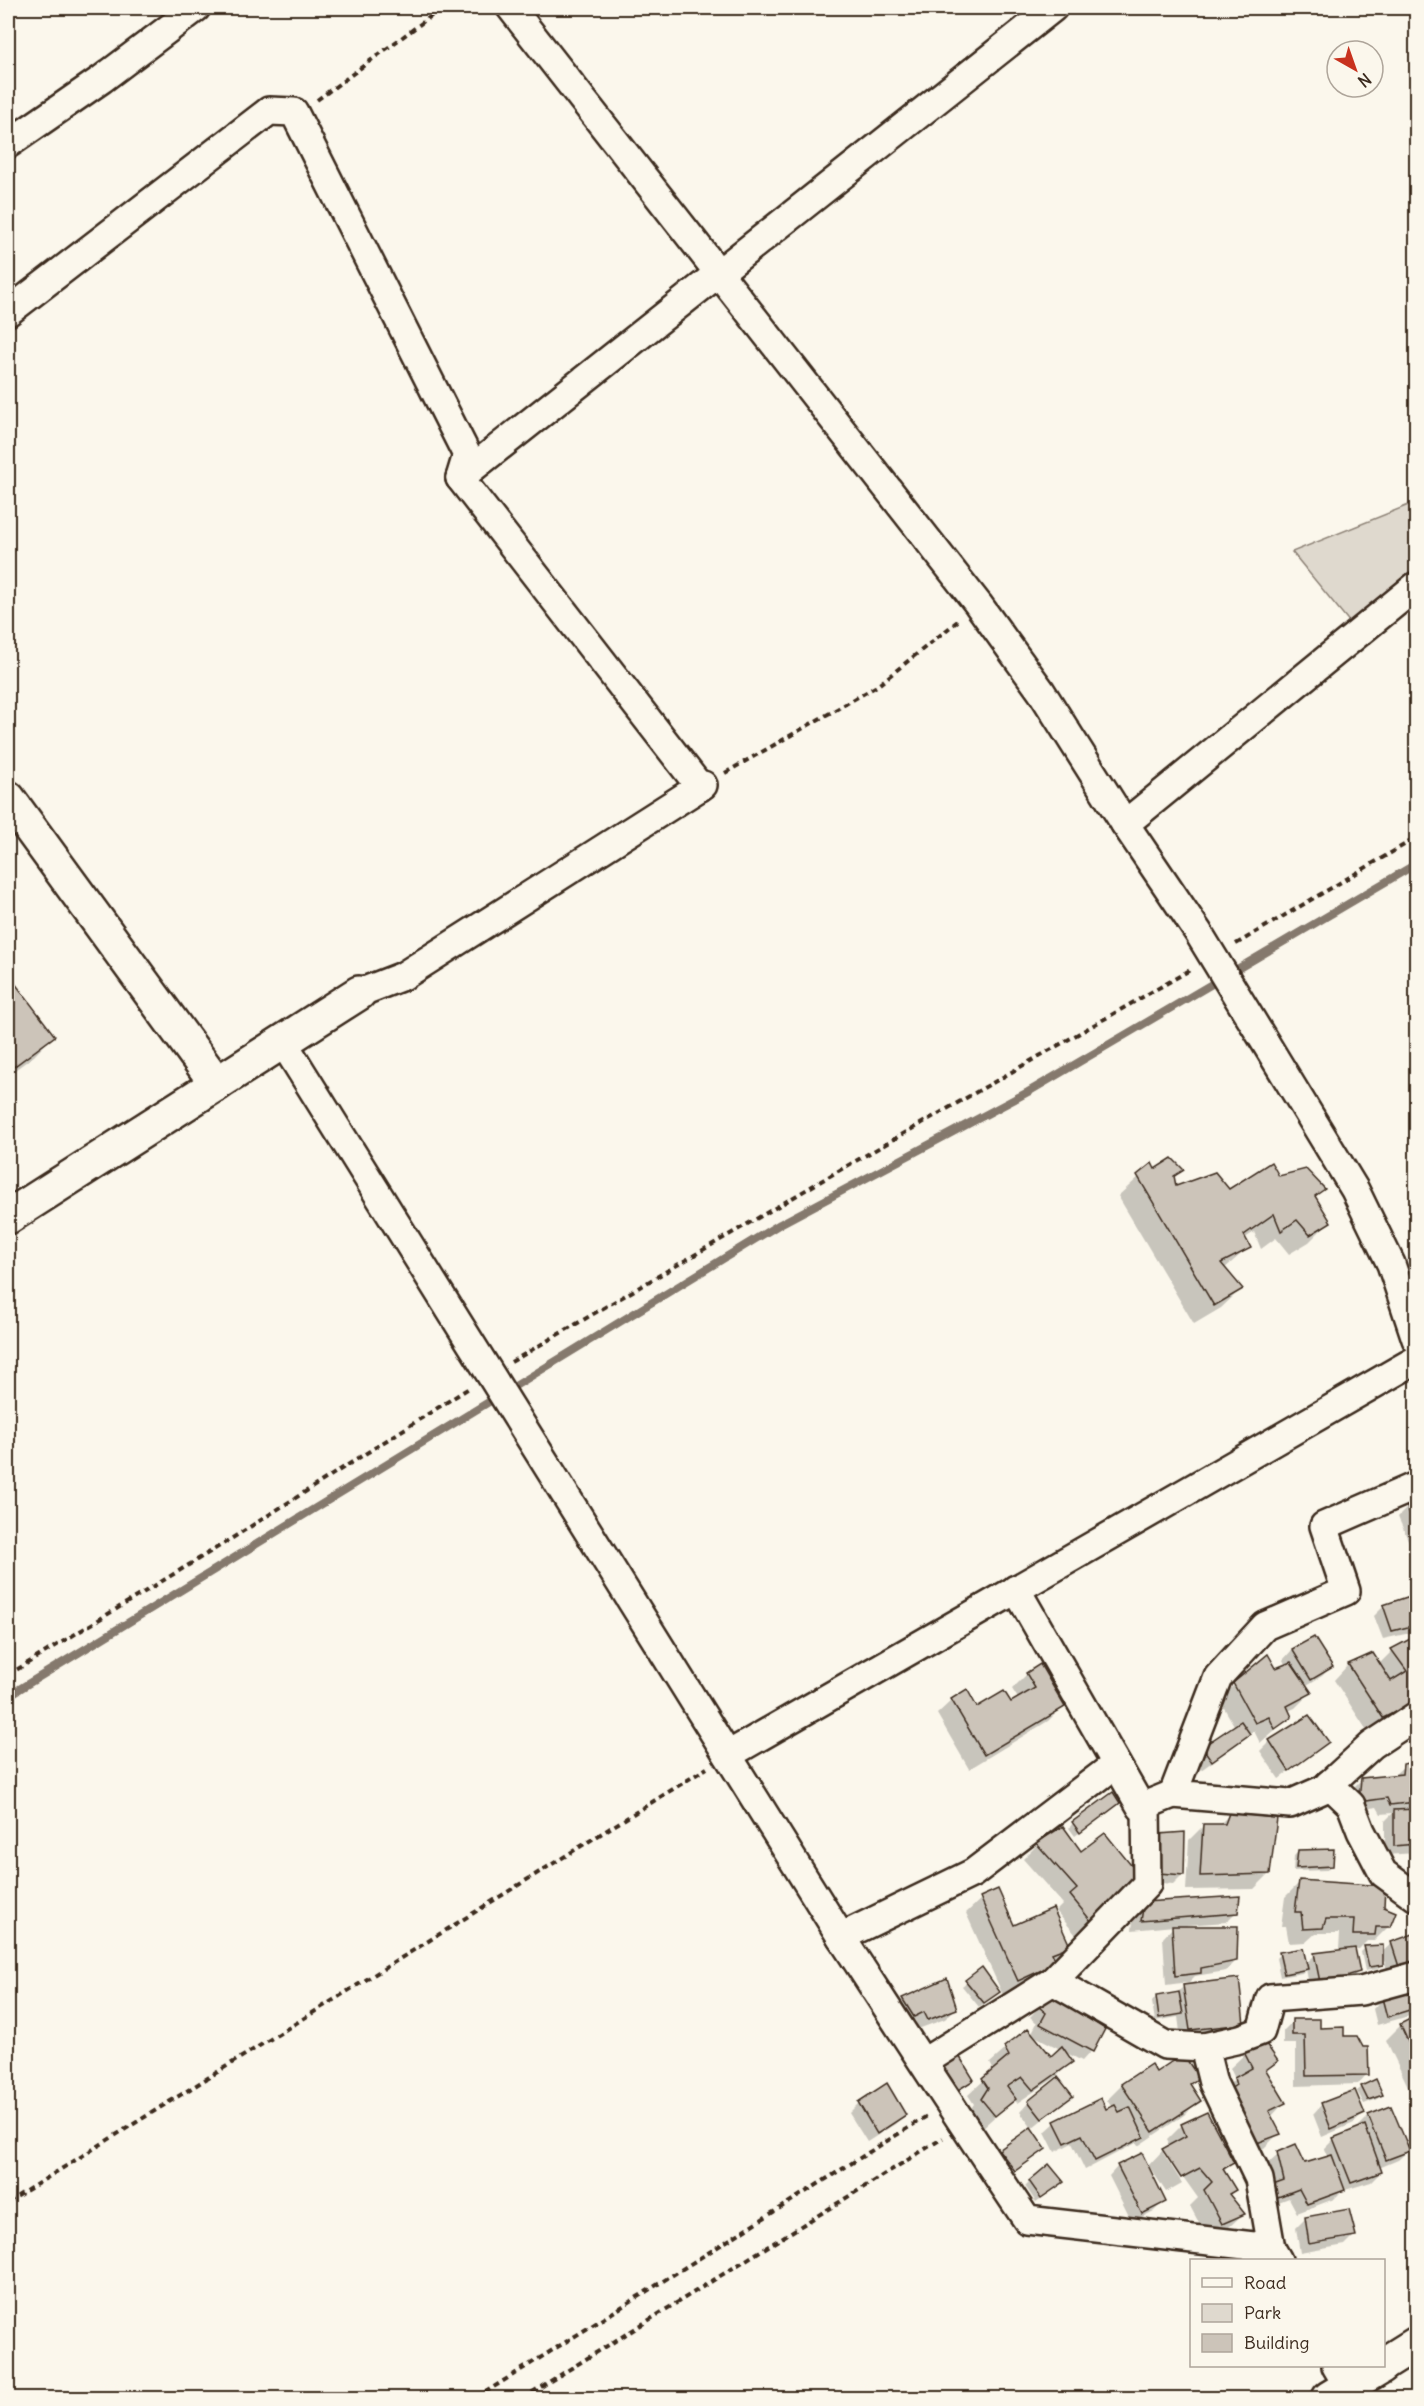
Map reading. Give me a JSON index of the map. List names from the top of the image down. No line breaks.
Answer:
{"legend":["Road","Park","Building"],"north":"bottom right"}
